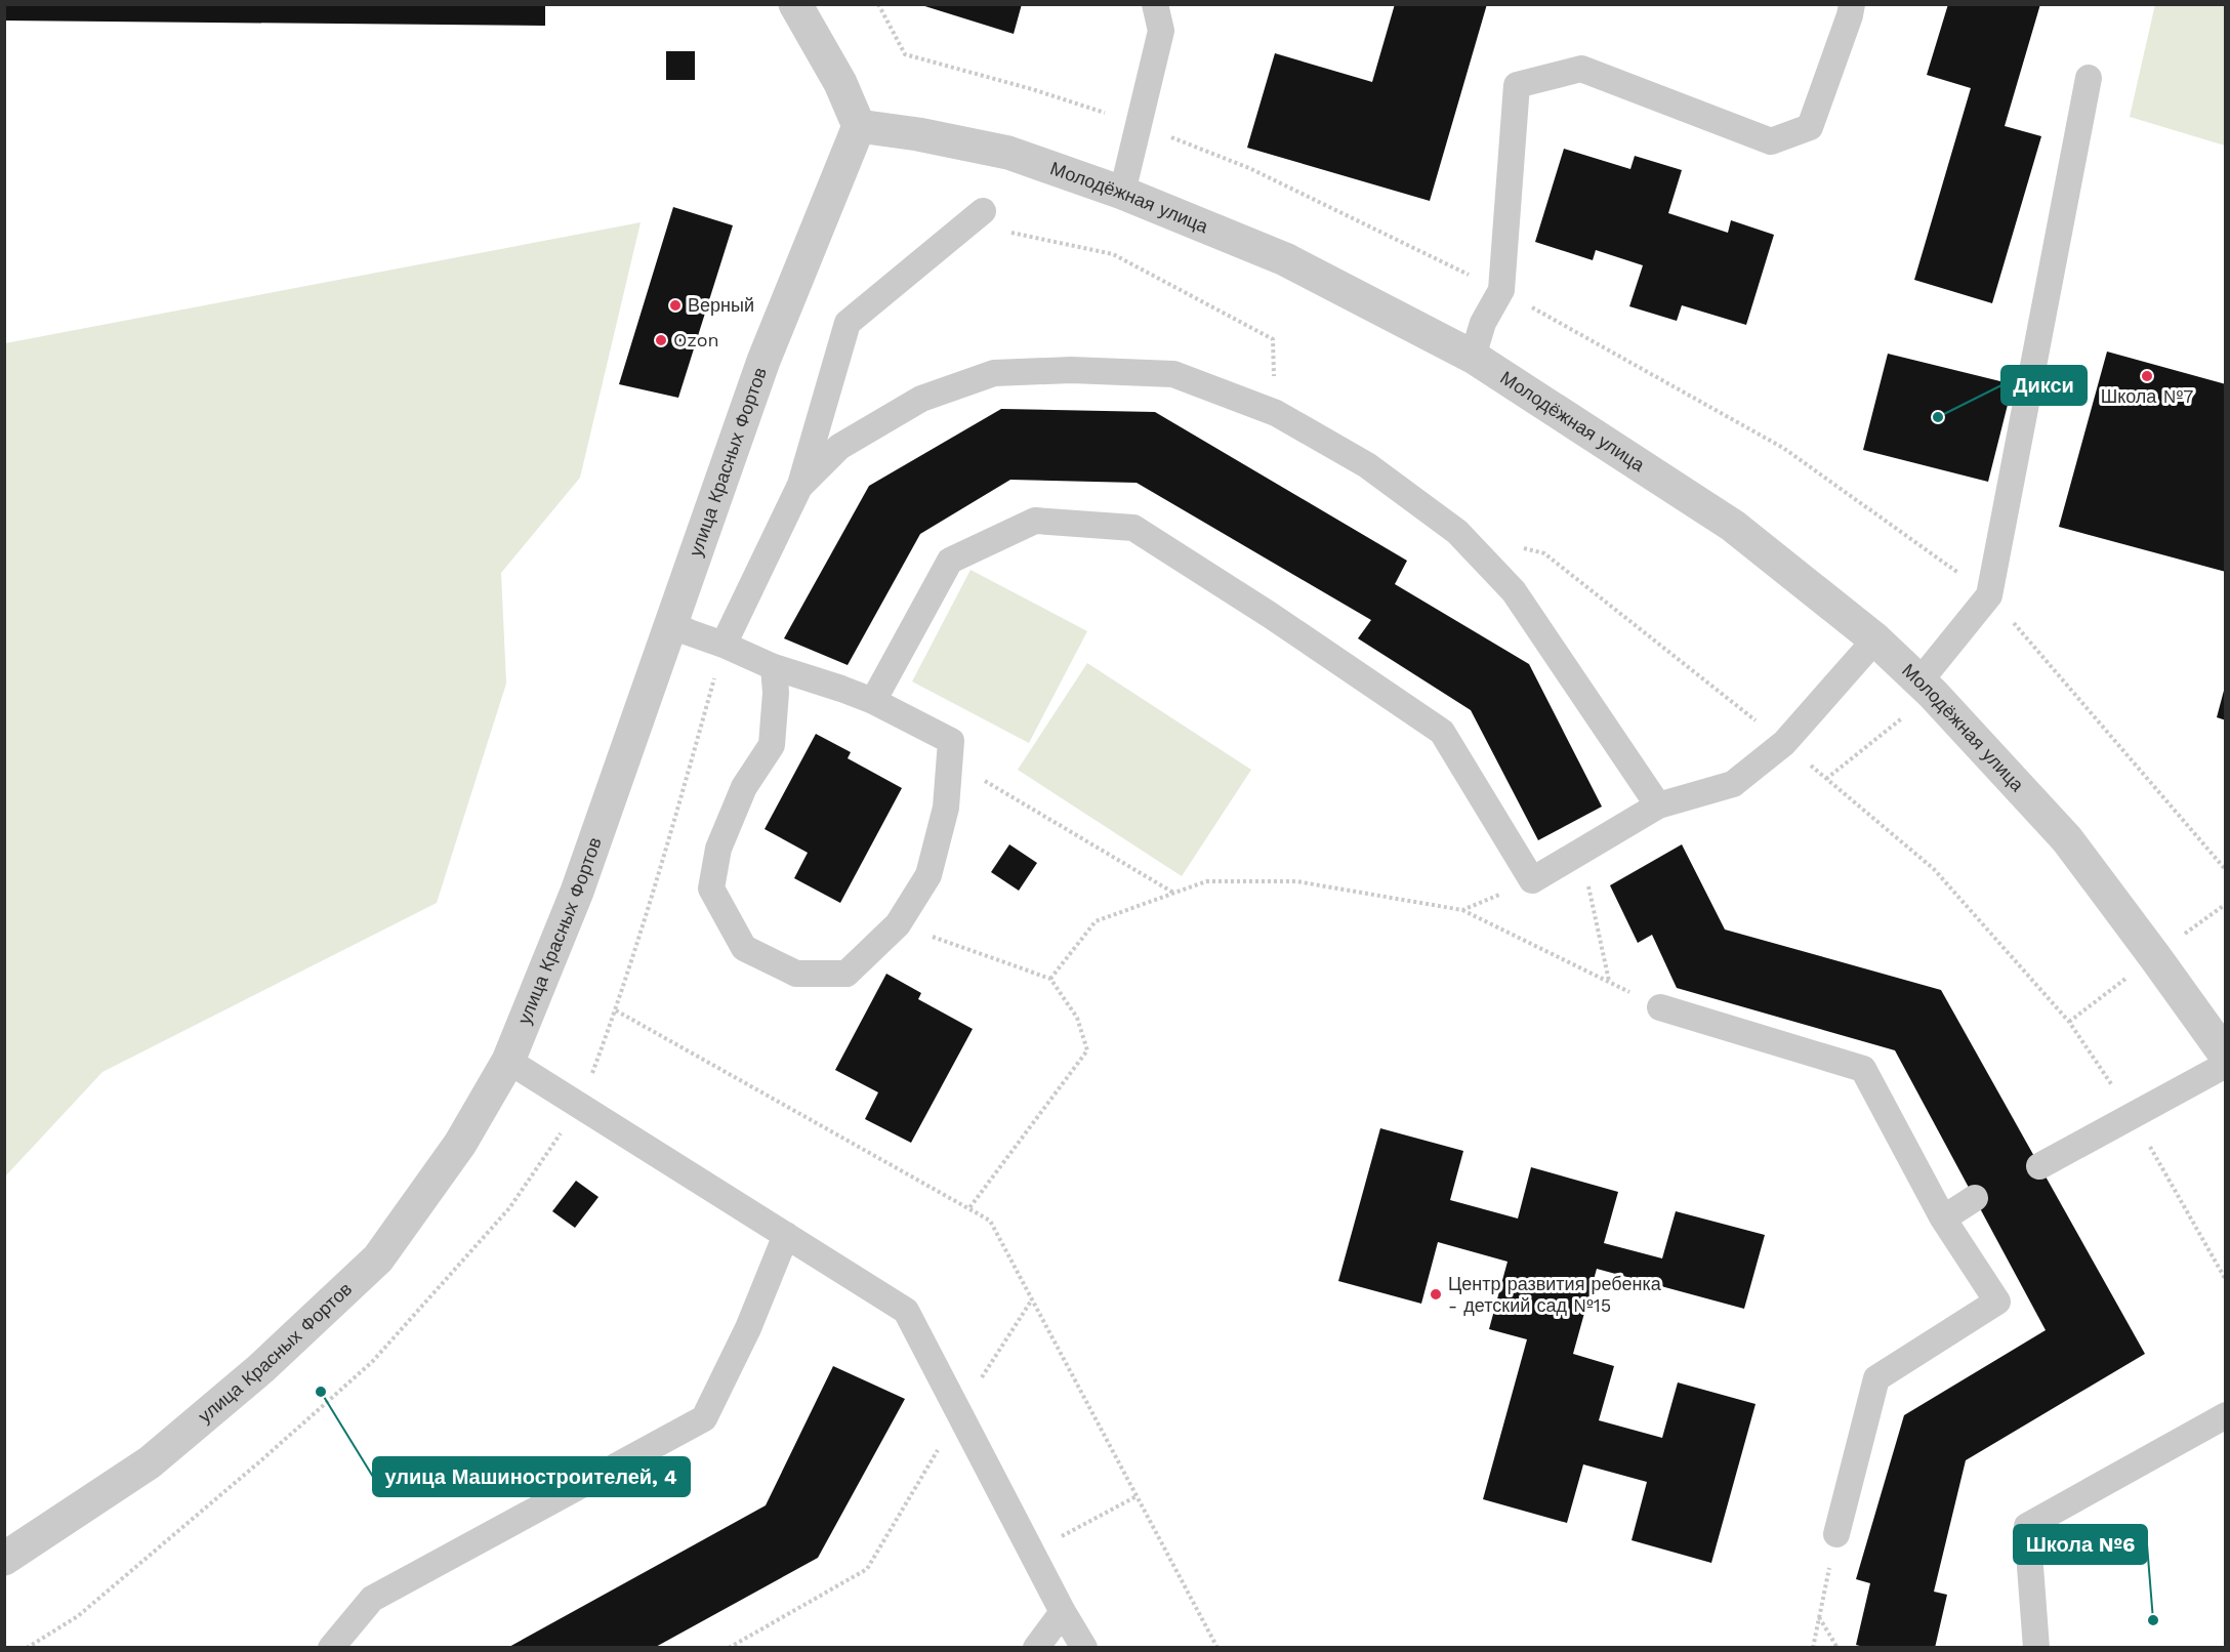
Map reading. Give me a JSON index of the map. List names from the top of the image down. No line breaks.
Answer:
{"streets":{"street":["Молодёжная улица","улица Красных Фортов"]},"crossings":[["Молодёжная улица","улица Красных Фортов"]],"places":["Верный","Ozon","Школа №7","Дикси","Центр развития ребенка - детский сад №15","улица Машиностроителей, 4","Школа №6"]}
